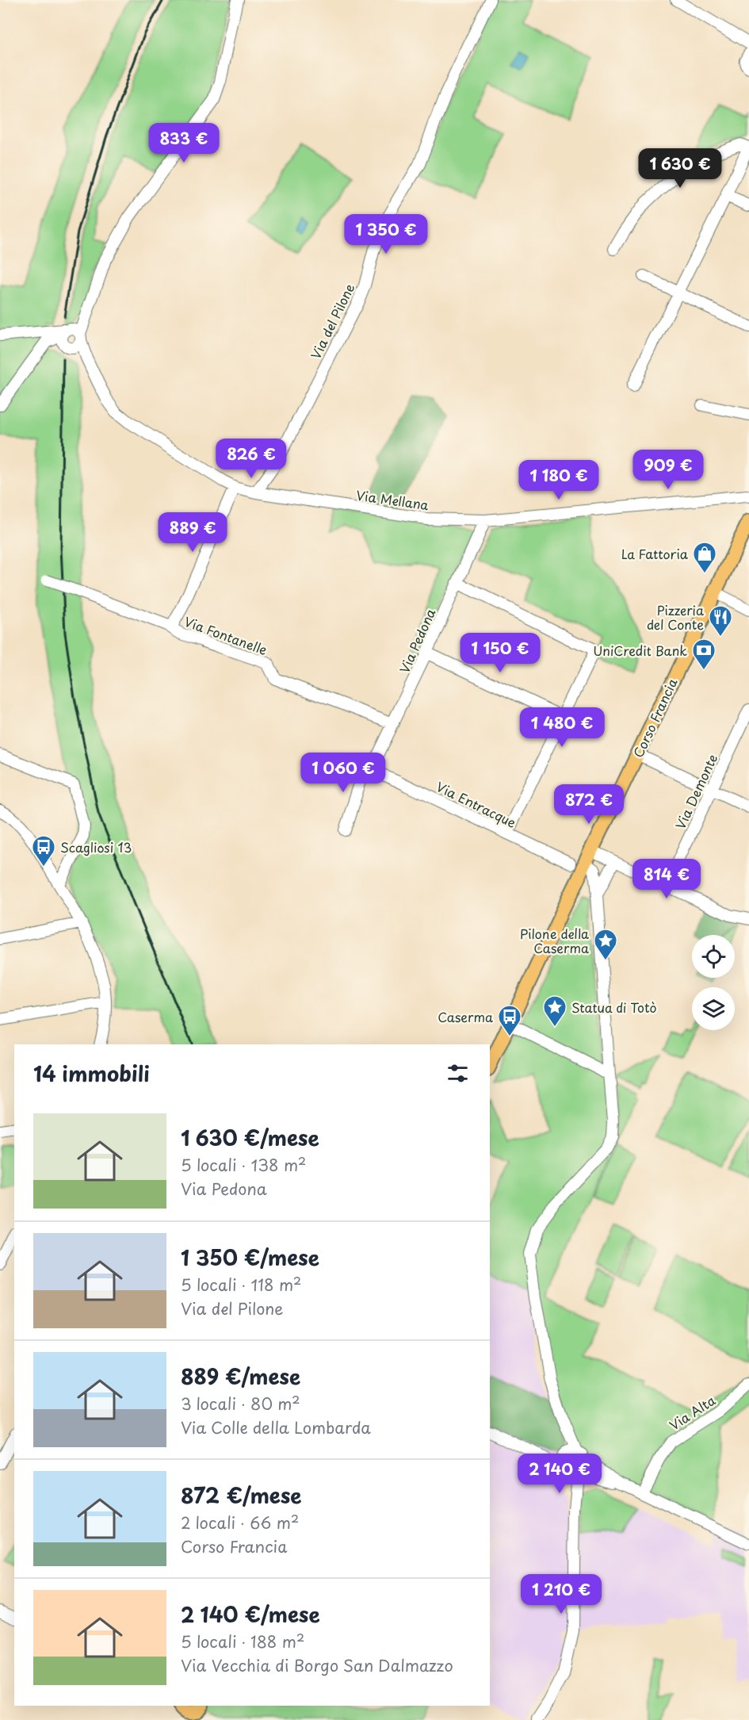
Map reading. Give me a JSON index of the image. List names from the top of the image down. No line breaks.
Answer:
{"streets":{"main road":["Corso Francia"],"street":["Via del Pilone","Via Mellana","Via Fontanelle","Via Pedona","Via Demonte","Via Entracque","Via Alta"]},"crossings":[["Via del Pilone","Via Mellana"],["Via Mellana","Via Pedona"],["Via Fontanelle","Via Pedona"],["Via Pedona","Via Entracque"]],"places":{"shop":["La Fattoria"],"restaurant":["Pizzeria del Conte"],"bank":["UniCredit Bank"],"bus stop":["Scagliosi 13","Caserma"],"place":["Pilone della Caserma","Statua di Totò"]},"page":{"price":["833 €","1 630 €","1 350 €","826 €","909 €","1 180 €","889 €","1 150 €","1 480 €","1 060 €","872 €","814 €","2 140 €","1 210 €"],"heading":"14 immobili","list":[{"name":"1 630 €/mese","note":"5 locali · 138 m² · Via Pedona"},{"name":"1 350 €/mese","note":"5 locali · 118 m² · Via del Pilone"},{"name":"889 €/mese","note":"3 locali · 80 m² · Via Colle della Lombarda"},{"name":"872 €/mese","note":"2 locali · 66 m² · Corso Francia"},{"name":"2 140 €/mese","note":"5 locali · 188 m² · Via Vecchia di Borgo San Dalmazzo"}]}}
